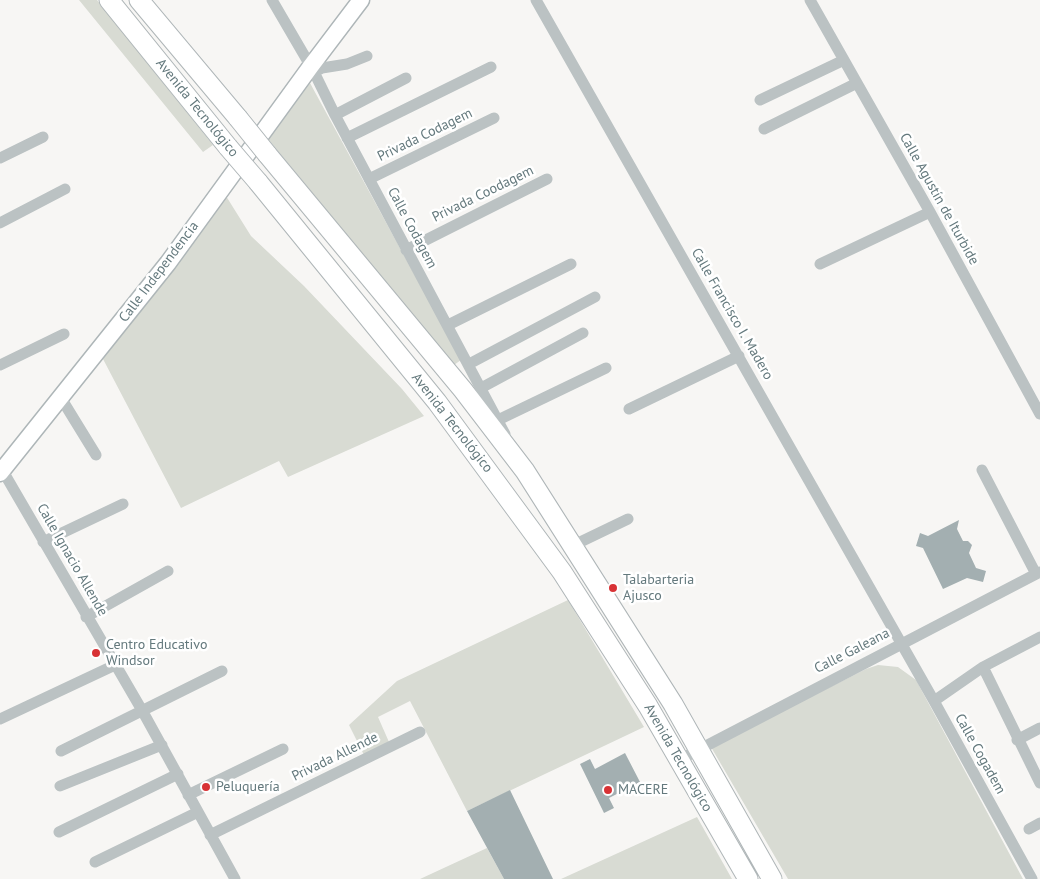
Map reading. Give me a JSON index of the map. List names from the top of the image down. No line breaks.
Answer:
{"streets":{"main road":["Avenida Tecnológico"],"street":["Privada Codagem","Privada Coodagem","Calle Agustín de Iturbide","Calle Codagem","Calle Independencia","Calle Francisco I. Madero","Calle Ignacio Allende","Calle Galeana","Calle Cogadem","Privada Allende"]},"crossings":[["Avenida Tecnológico","Calle Codagem"],["Avenida Tecnológico","Calle Galeana"],["Privada Codagem","Calle Codagem"],["Privada Coodagem","Calle Codagem"],["Calle Codagem","Calle Independencia"],["Calle Independencia","Calle Ignacio Allende"],["Calle Francisco I. Madero","Calle Galeana"],["Calle Francisco I. Madero","Calle Cogadem"],["Calle Ignacio Allende","Privada Allende"],["Calle Galeana","Calle Cogadem"]],"places":["Talabarteria Ajusco","Centro Educativo Windsor","Peluquería","MACERE"]}
